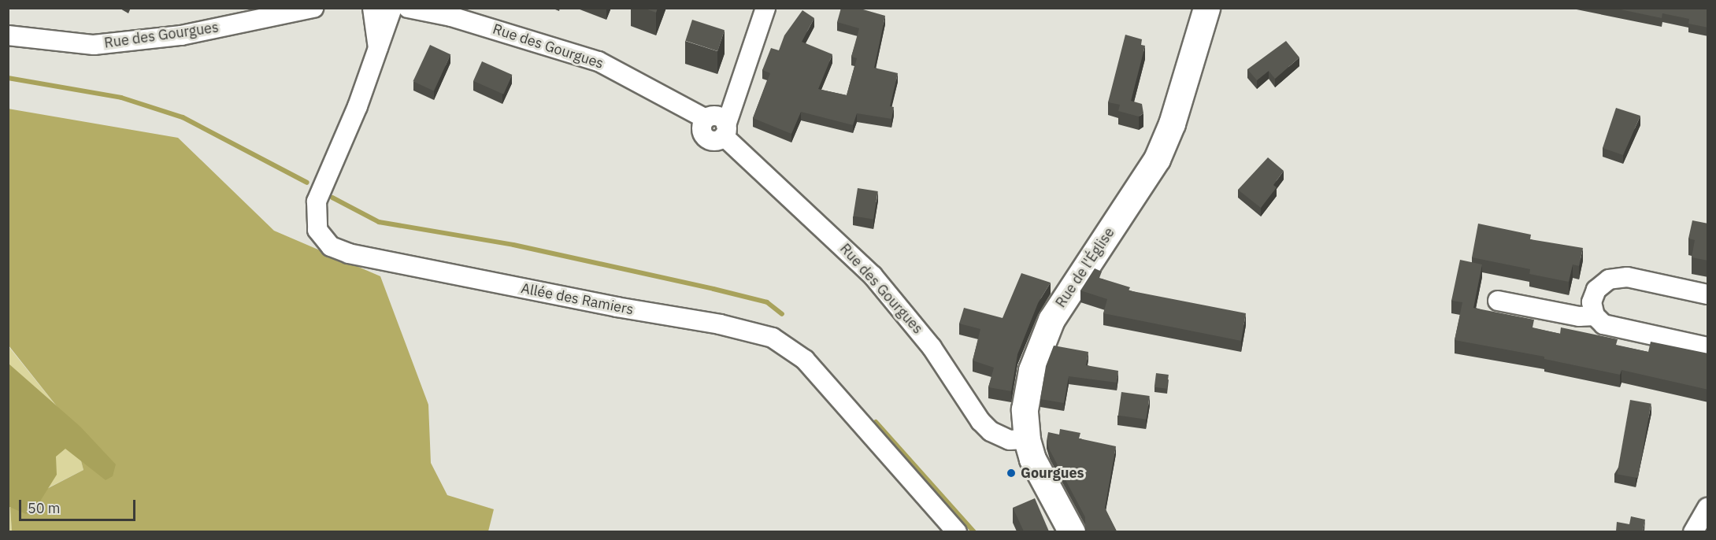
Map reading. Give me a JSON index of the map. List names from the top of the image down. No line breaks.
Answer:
{"streets":{"main road":["Rue de l'Église"],"street":["Rue des Gourgues","Allée des Ramiers"]},"crossings":[["Rue des Gourgues","Rue de l'Église"]],"places":["Gourgues"],"scale_bar":"50 m"}
